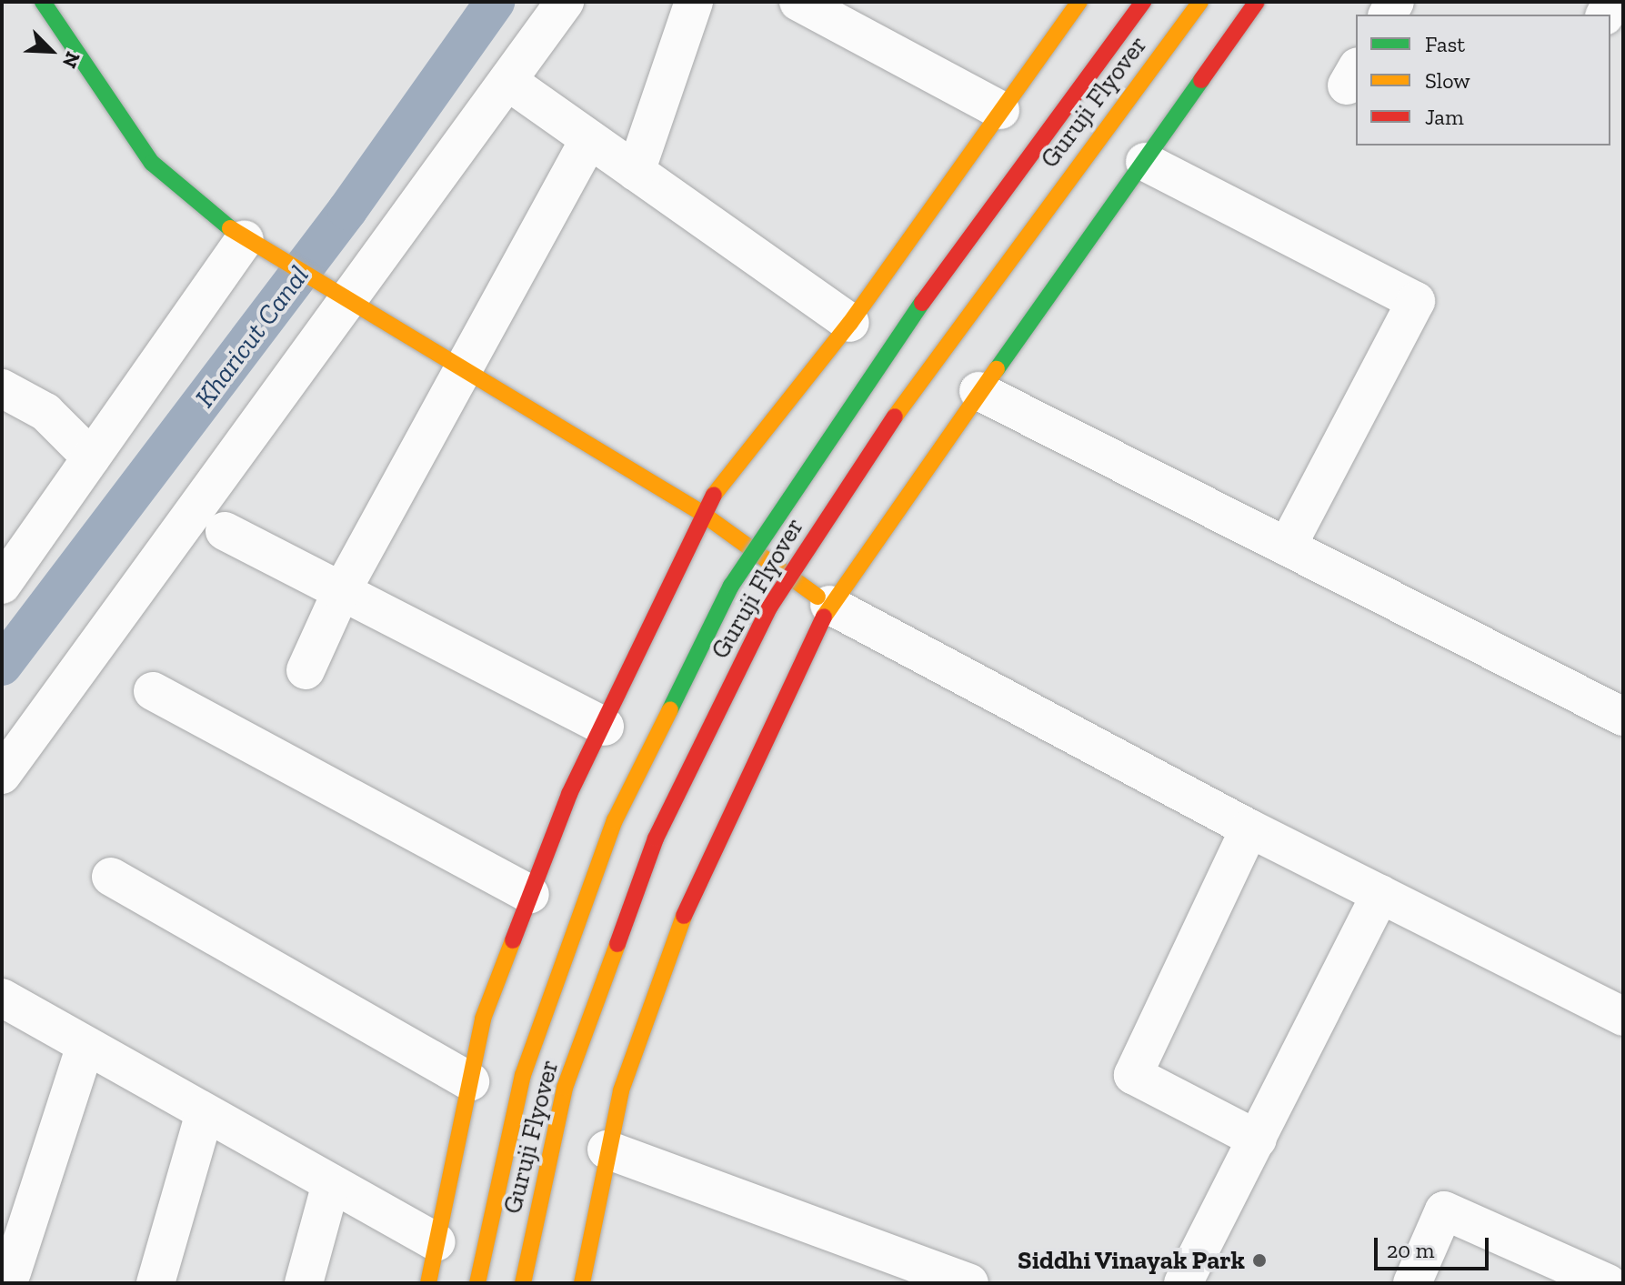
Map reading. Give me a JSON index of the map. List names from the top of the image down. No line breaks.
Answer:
{"streets":{"street":["Guruji Flyover"]},"water":["Kharicut Canal"],"places":["Siddhi Vinayak Park"],"legend":["Fast","Slow","Jam"],"scale_bar":"20 m","north":"bottom right"}
